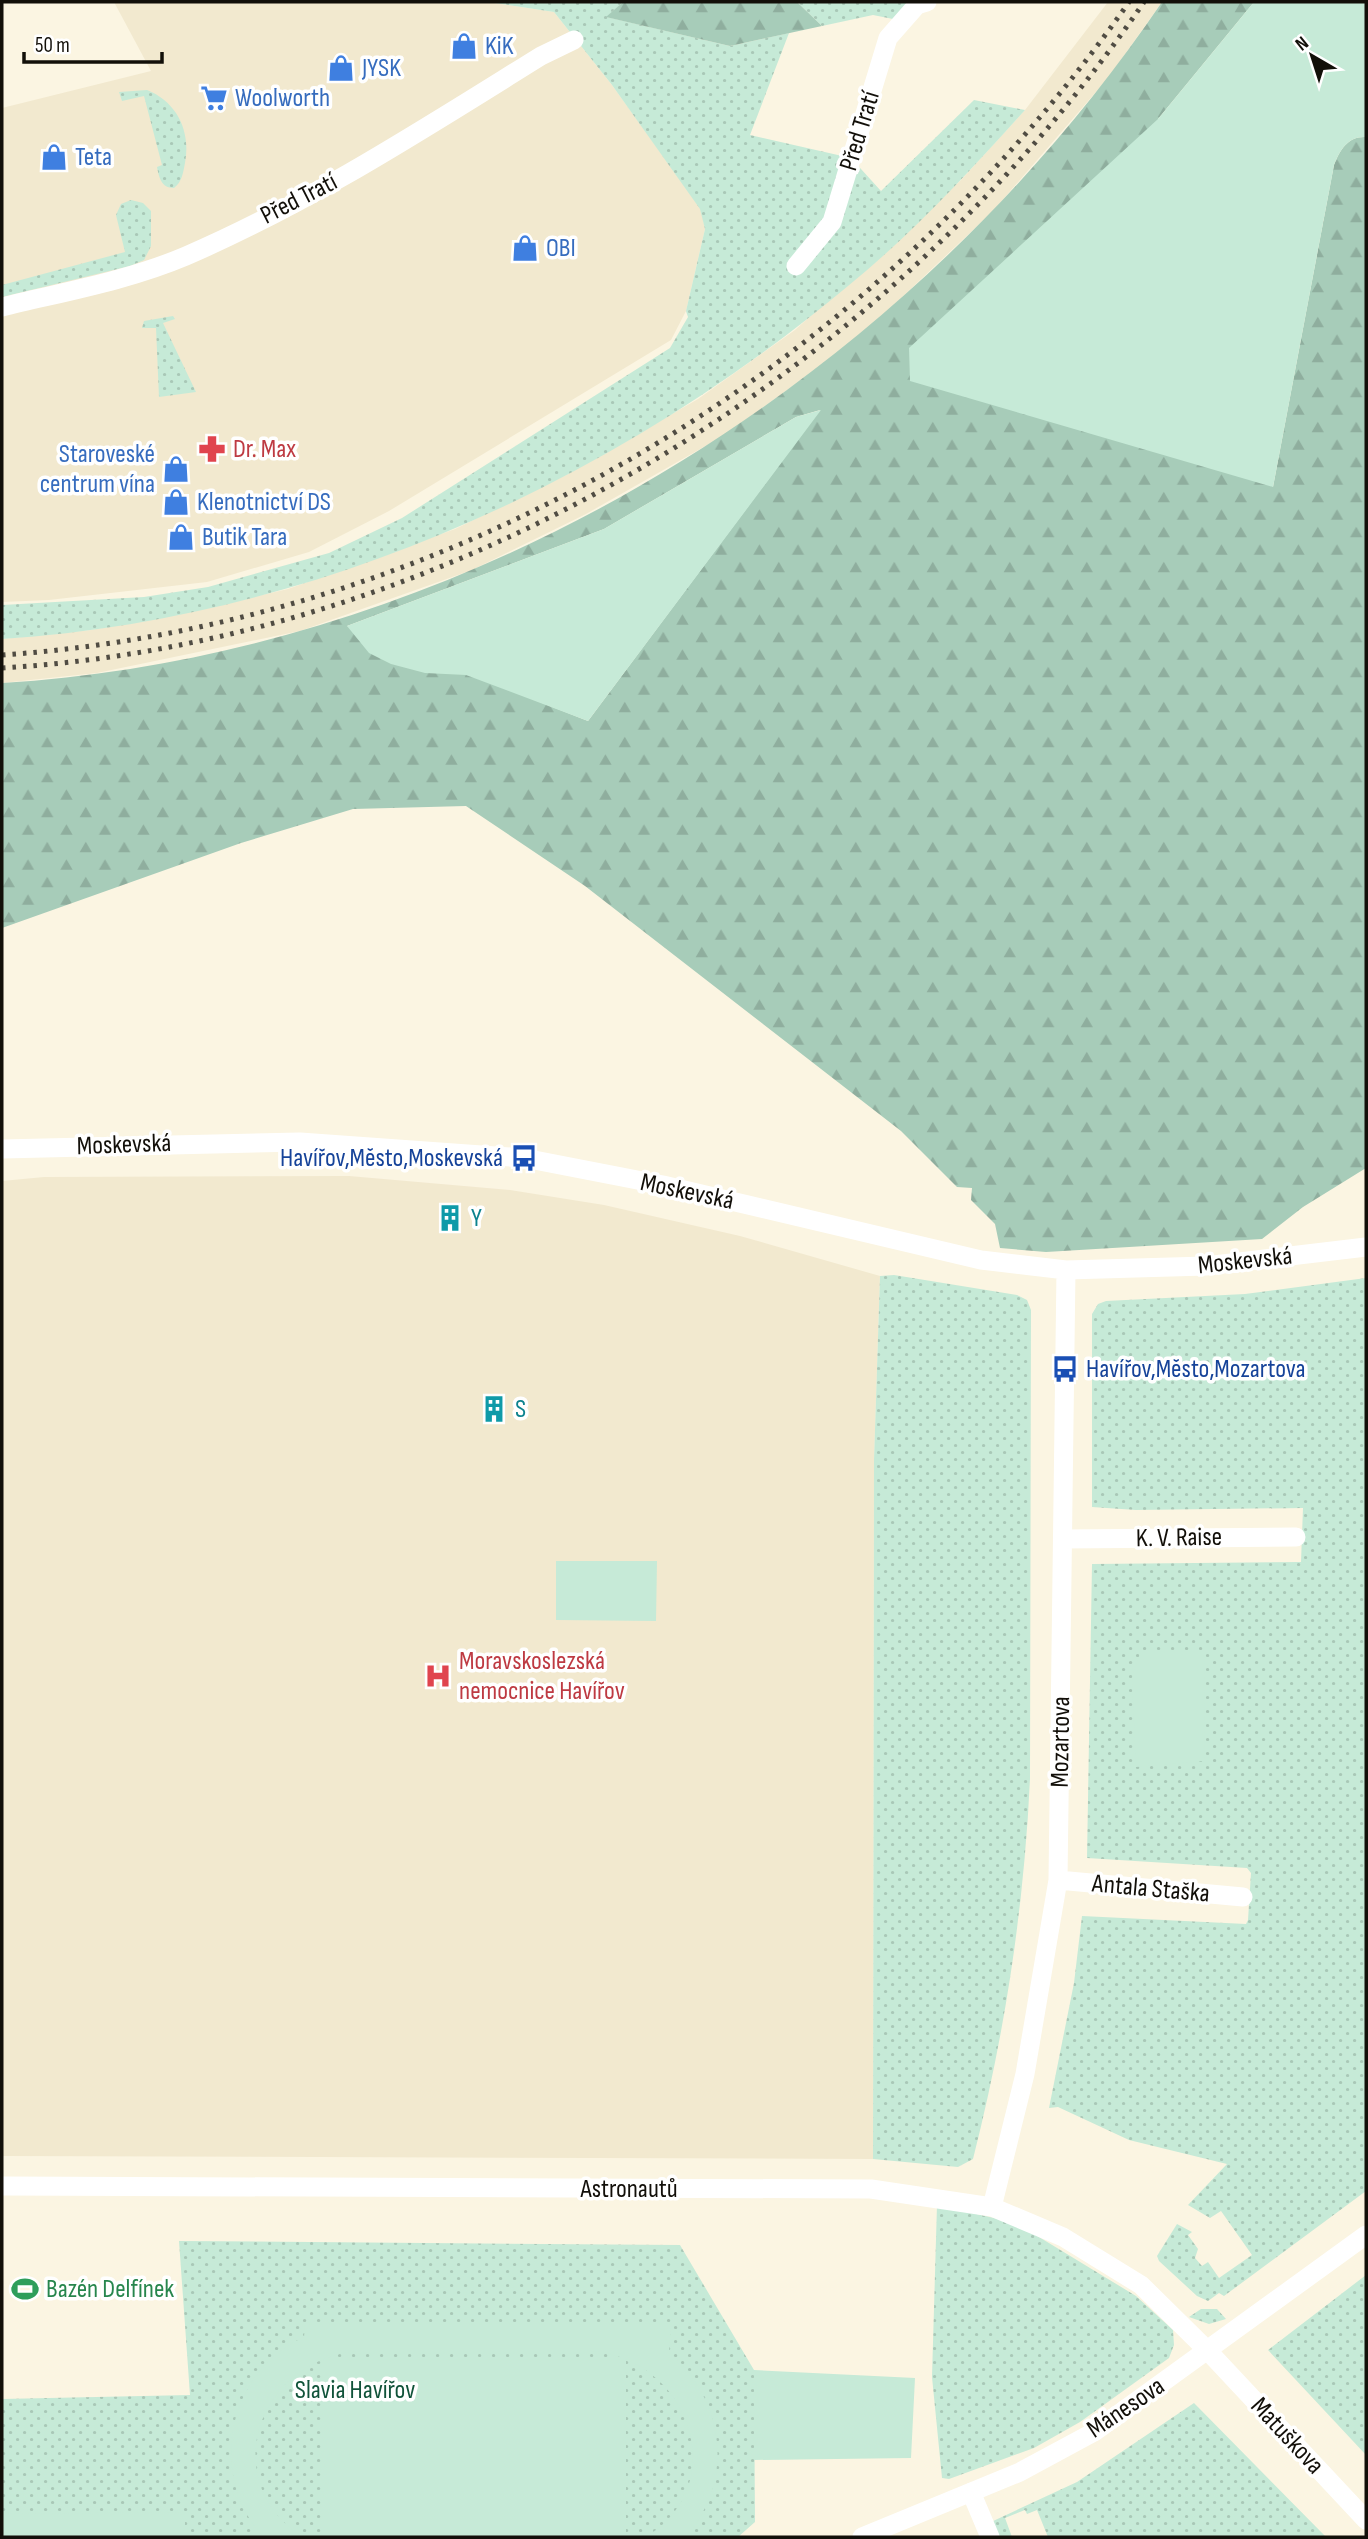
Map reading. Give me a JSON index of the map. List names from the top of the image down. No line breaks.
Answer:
{"streets":{"street":["Před Tratí","Moskevská","K. V. Raise","Mozartova","Antala Staška","Astronautů","Mánesova","Matuškova"]},"crossings":[["Moskevská","Mozartova"],["K. V. Raise","Mozartova"],["Mozartova","Antala Staška"],["Mozartova","Astronautů"],["Astronautů","Mánesova"],["Astronautů","Matuškova"],["Mánesova","Matuškova"]],"parks":["Slavia Havířov"],"places":{"shop":["KiK","JYSK","Teta","OBI","Staroveské centrum vína","Klenotnictví DS","Butik Tara"],"supermarket":["Woolworth"],"pharmacy":["Dr. Max"],"bus stop":["Havířov,Město,Moskevská","Havířov,Město,Mozartova"],"building":["Y","S"],"hospital":["Moravskoslezská nemocnice Havířov"],"sports":["Bazén Delfínek"]},"scale_bar":"50 m","north":"top left"}
